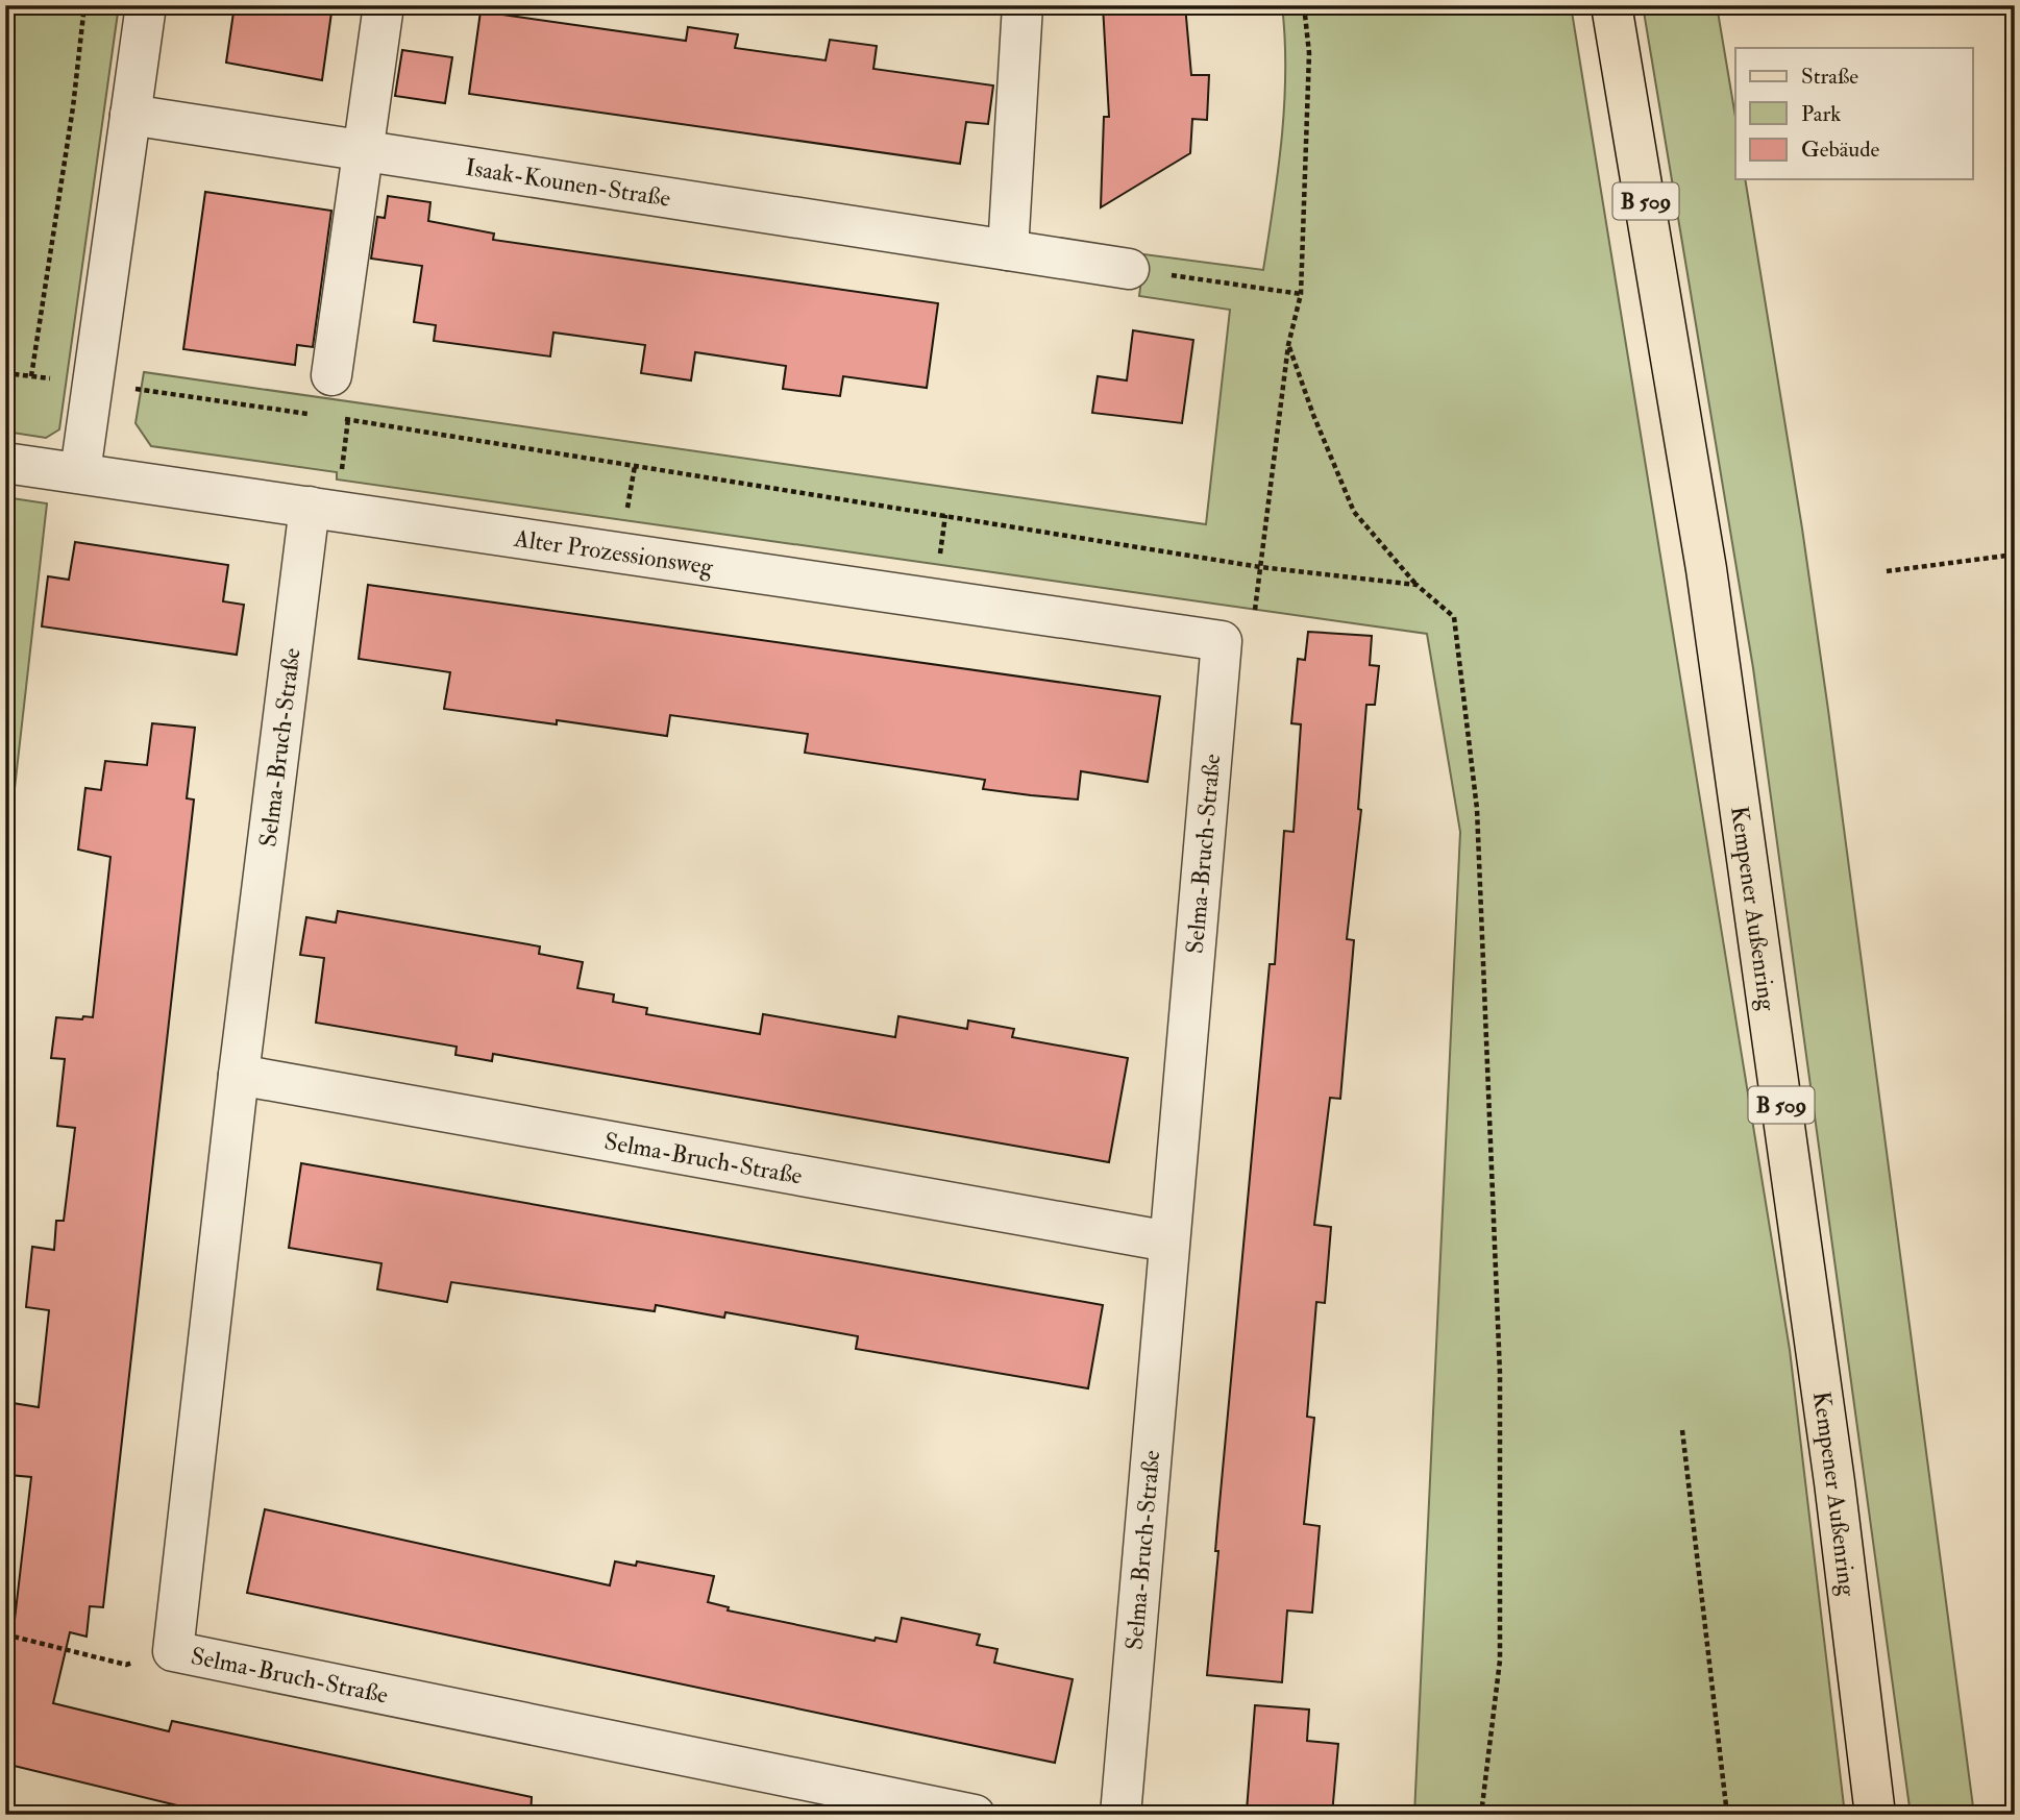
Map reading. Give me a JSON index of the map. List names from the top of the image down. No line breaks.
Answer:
{"streets":{"main road":["B 509","Kempener Außenring"],"street":["Isaak-Kounen-Straße","Alter Prozessionsweg","Selma-Bruch-Straße"]},"crossings":[["Alter Prozessionsweg","Selma-Bruch-Straße"]],"legend":["Straße","Park","Gebäude"]}
